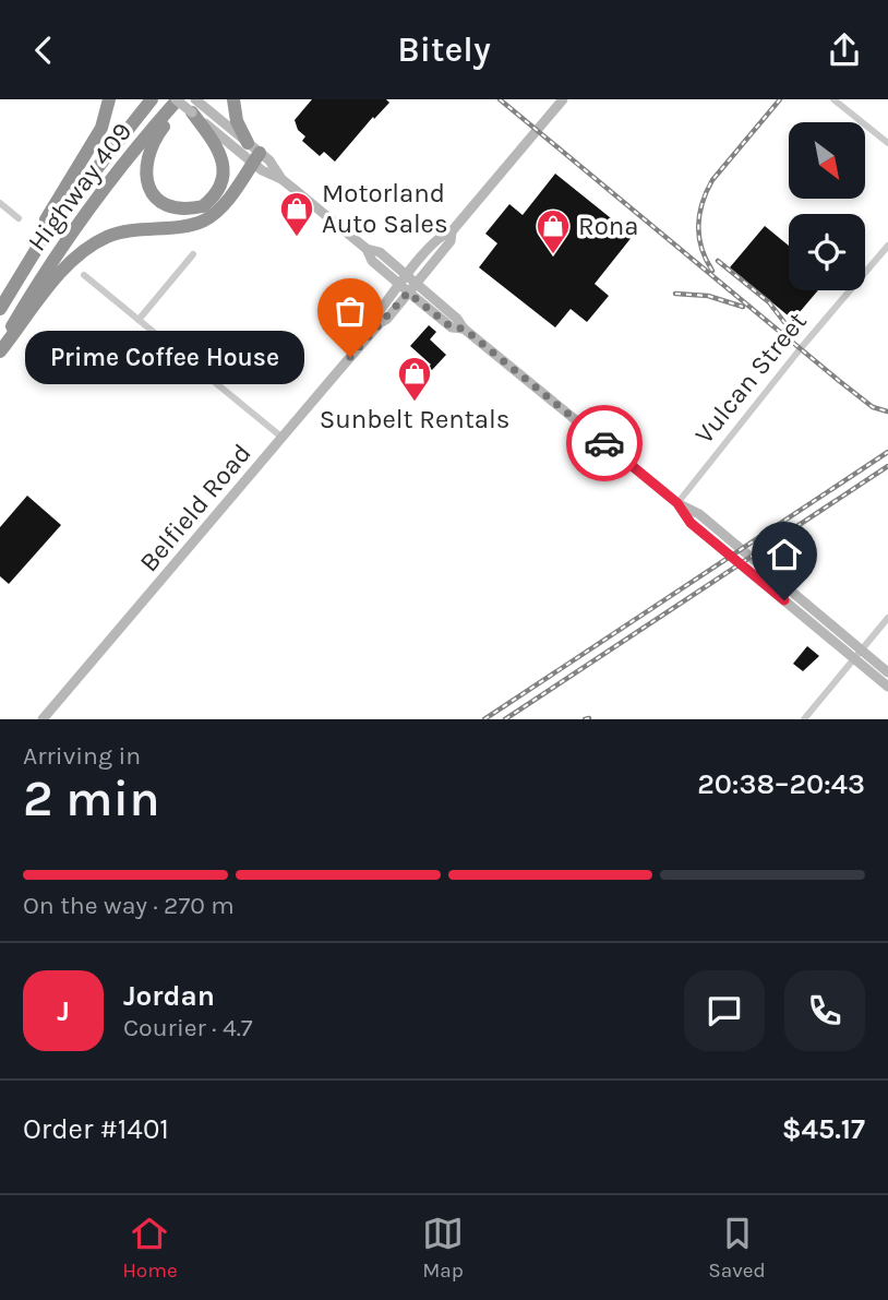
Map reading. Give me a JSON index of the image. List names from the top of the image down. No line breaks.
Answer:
{"streets":{"highway":["Highway 409"],"main road":["Belfield Road"],"street":["Vulcan Street"]},"places":{"shop":["Motorland Auto Sales","Rona","Sunbelt Rentals"],"other":["Prime Coffee House"]},"north":"bottom right","page":{"header":"Bitely","bubble":"Prime Coffee House","heading":["2 min","Arriving in","20:38–20:43"],"panel":["Jordan","Courier · 4.7","Order #1401","$45.17"],"bar":"On the way · 270 m","round":"J","tabs":["Home","Map","Saved"]}}
